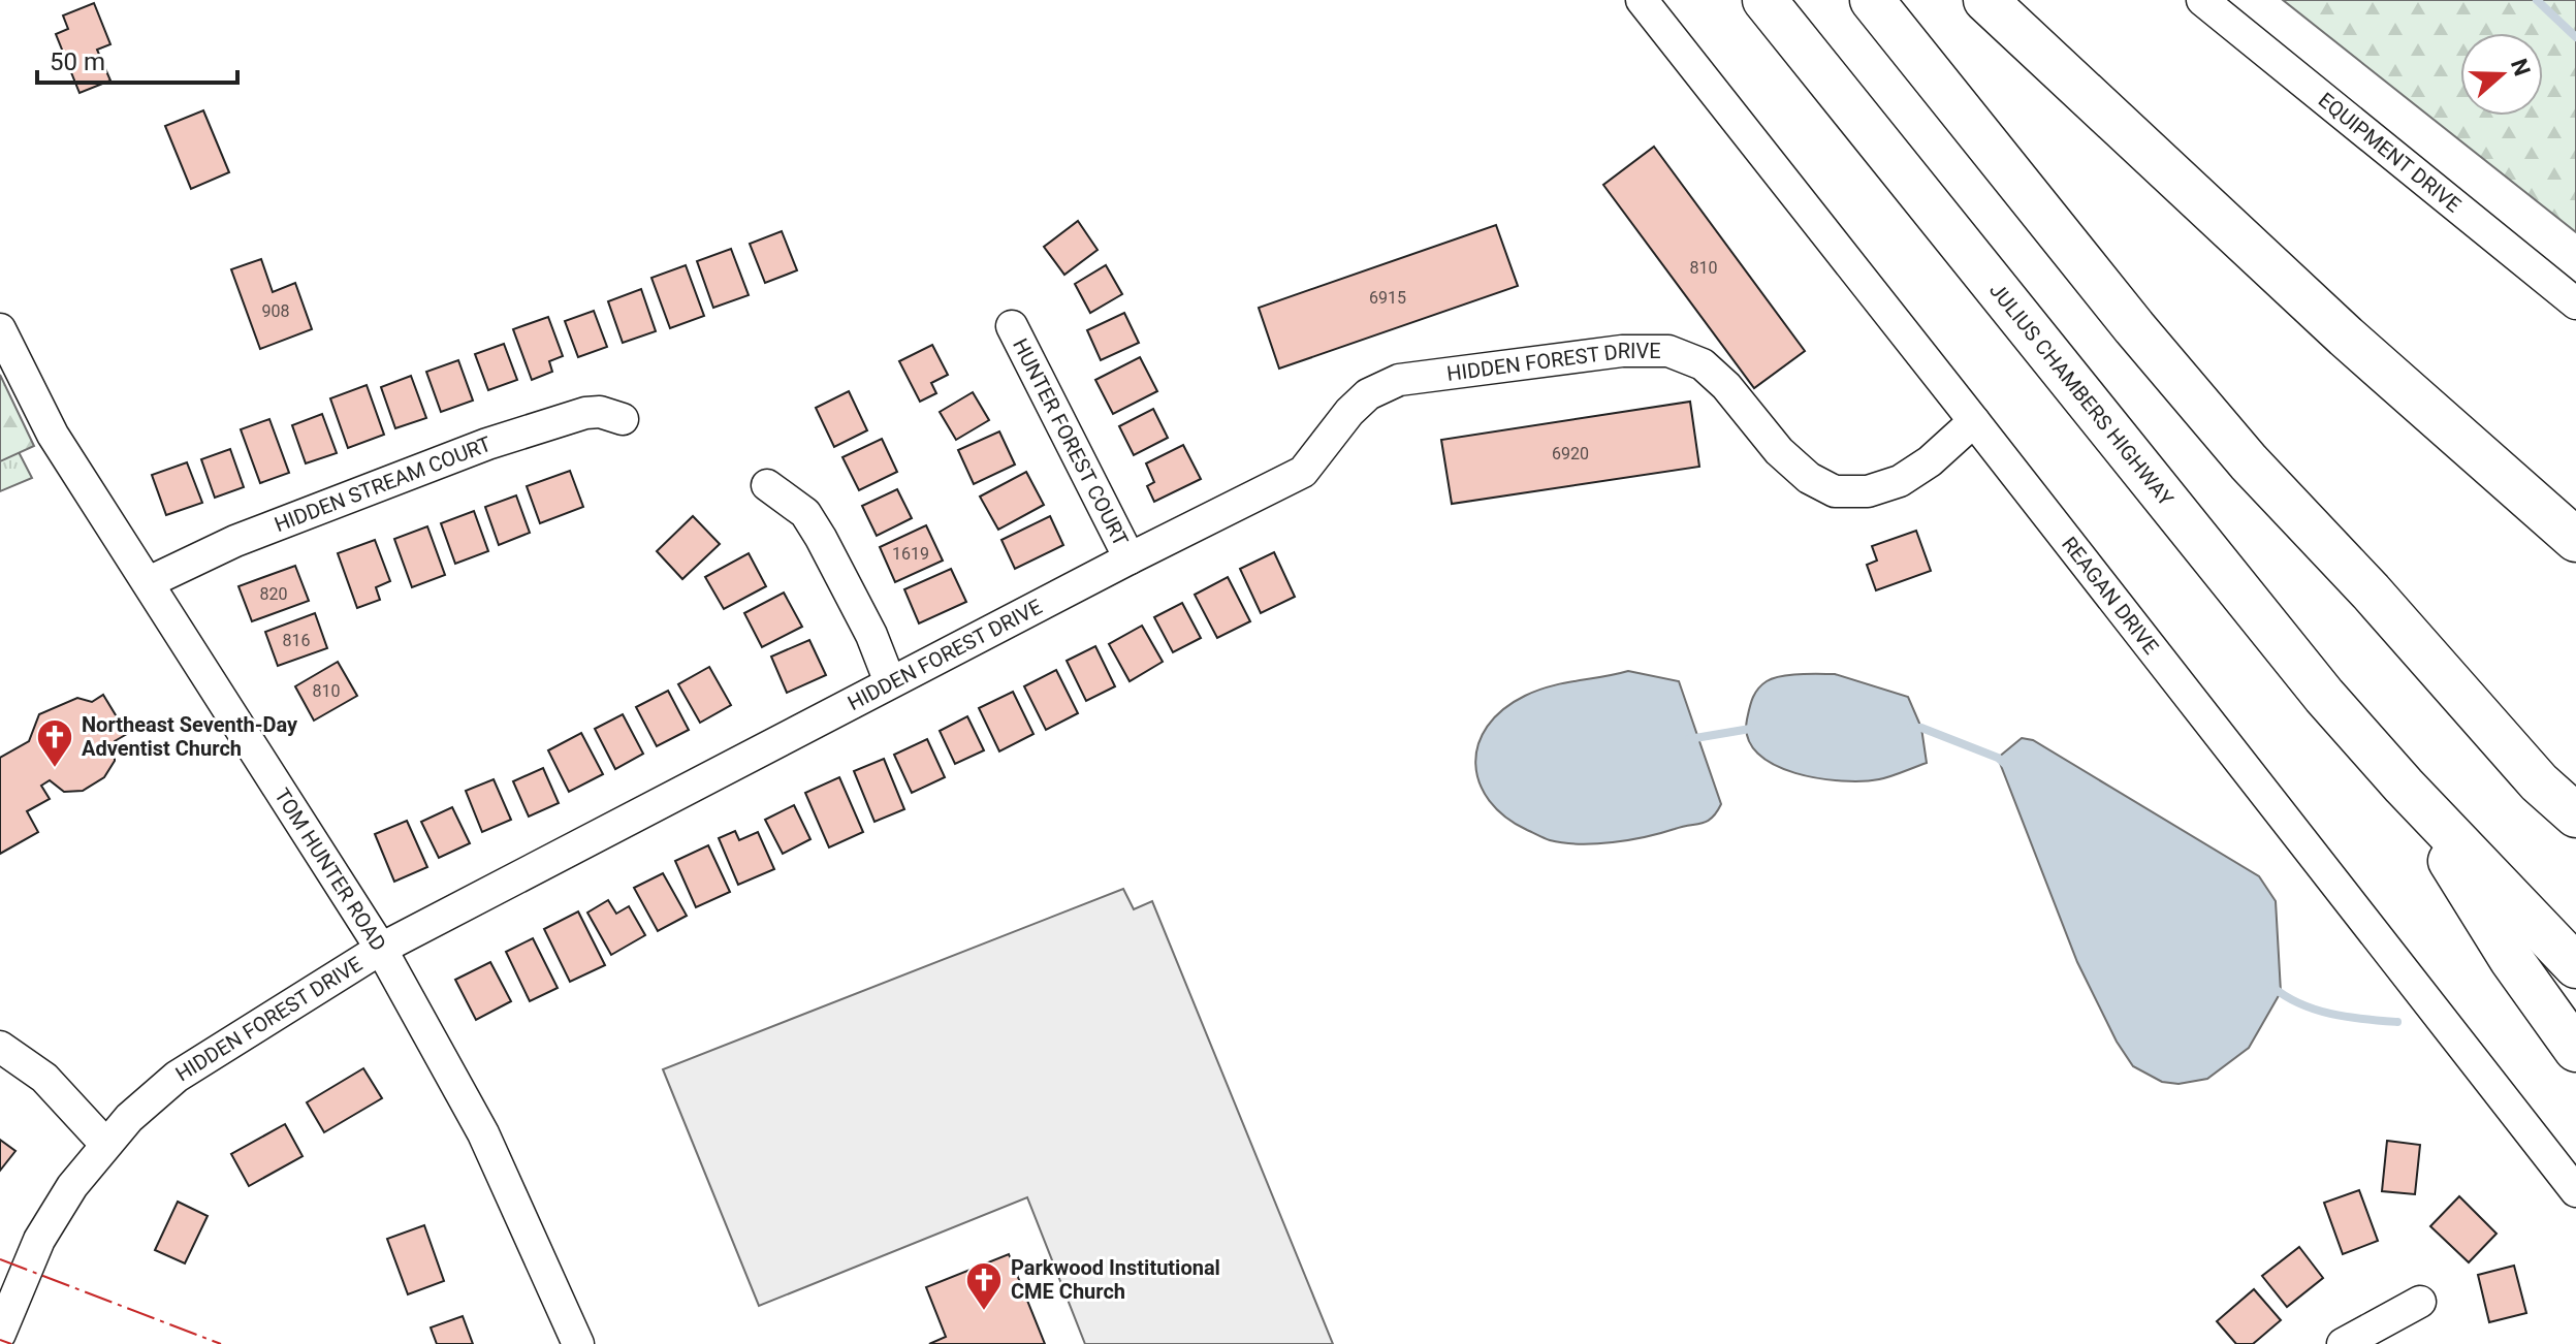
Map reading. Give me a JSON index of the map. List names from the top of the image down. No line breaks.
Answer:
{"streets":{"highway":["JULIUS CHAMBERS HIGHWAY"],"street":["EQUIPMENT DRIVE","HIDDEN FOREST DRIVE","HUNTER FOREST COURT","HIDDEN STREAM COURT","REAGAN DRIVE","TOM HUNTER ROAD"]},"crossings":[["HIDDEN FOREST DRIVE","HUNTER FOREST COURT"],["HIDDEN FOREST DRIVE","REAGAN DRIVE"],["HIDDEN FOREST DRIVE","TOM HUNTER ROAD"],["HIDDEN STREAM COURT","TOM HUNTER ROAD"]],"places":{"church":["Northeast Seventh-Day Adventist Church","Parkwood Institutional CME Church"]},"house_numbers":["810","6915","908","6920","1619","820","816","810"],"scale_bar":"50 m","north":"right"}
